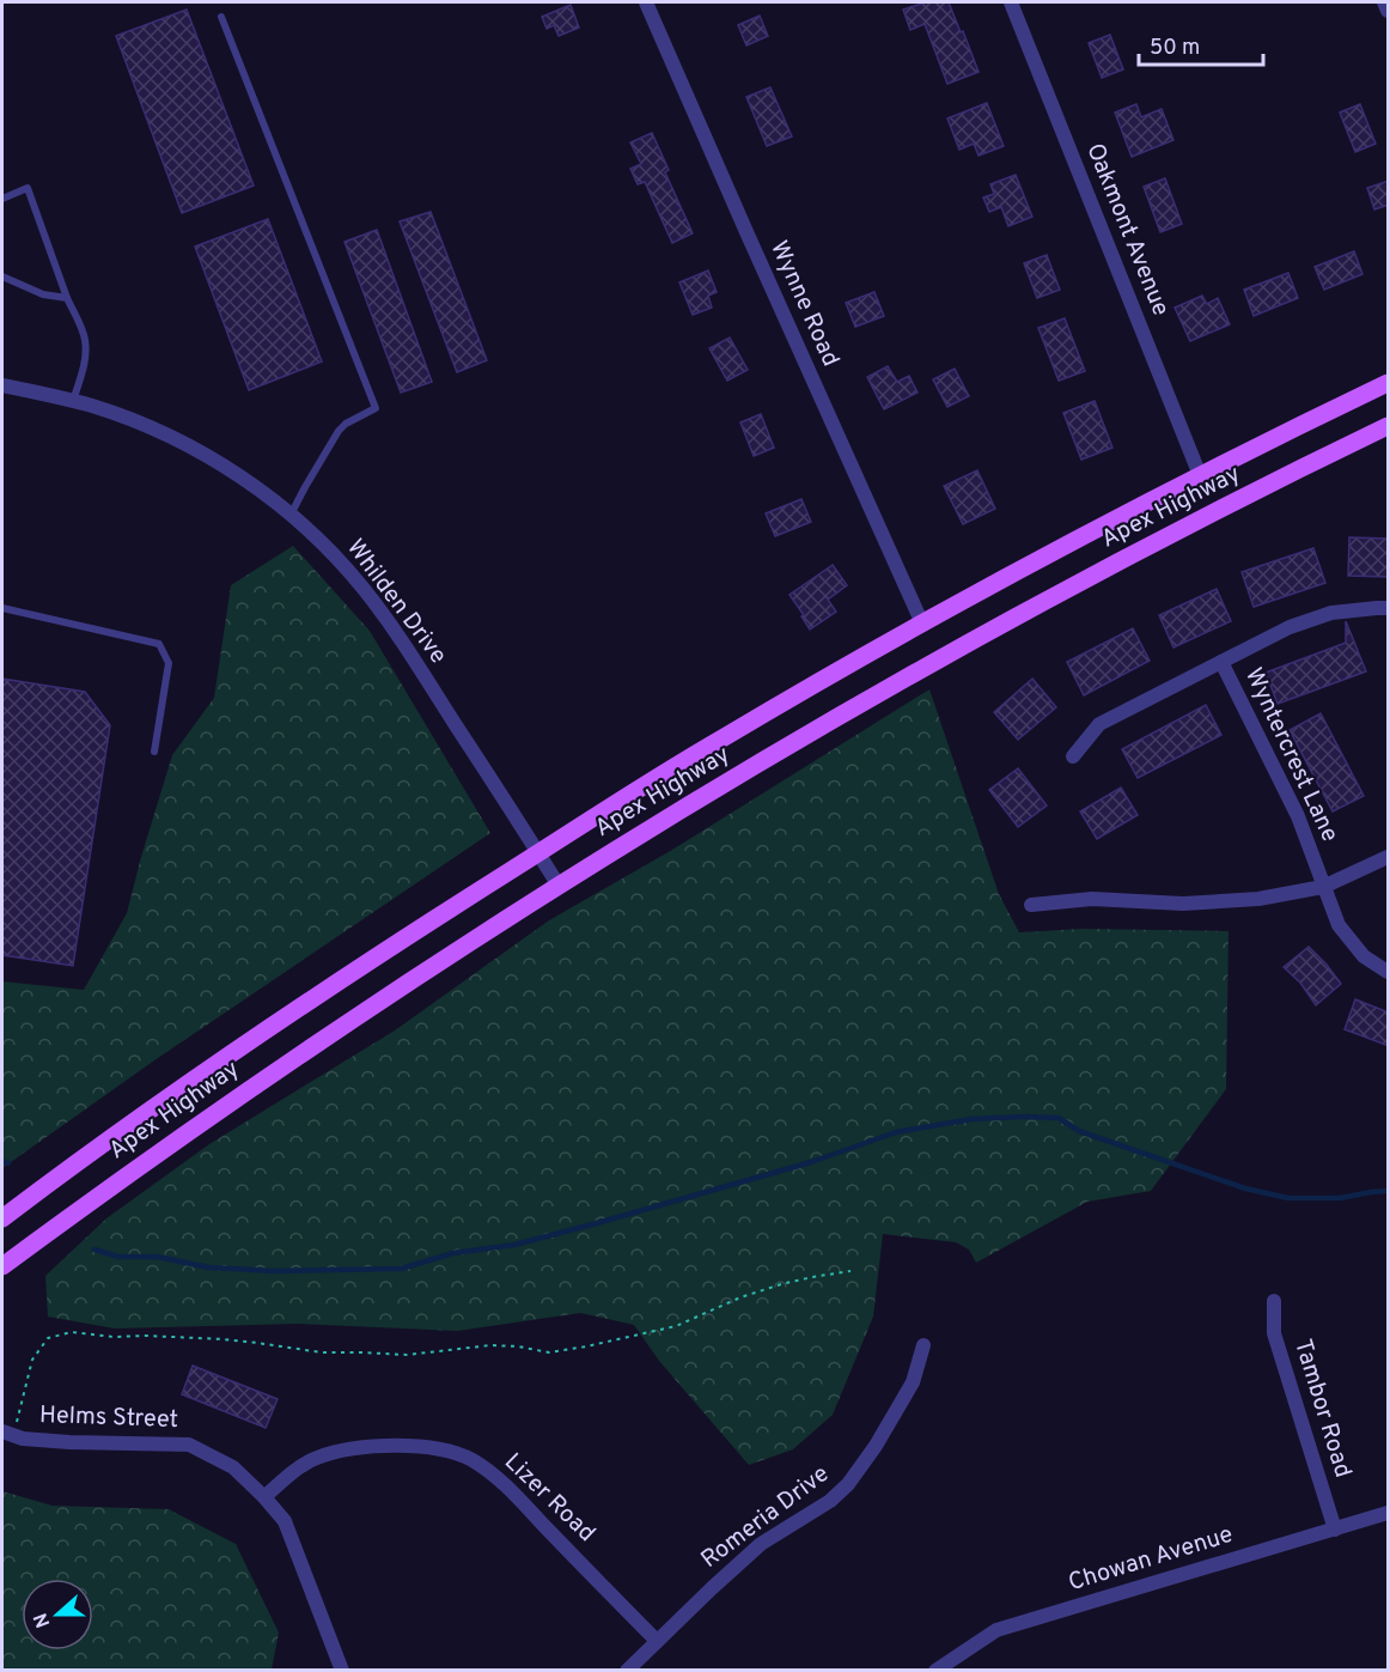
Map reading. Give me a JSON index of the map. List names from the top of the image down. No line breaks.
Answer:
{"streets":{"main road":["Apex Highway"],"street":["Oakmont Avenue","Wynne Road","Whilden Drive","Wyntercrest Lane","Tambor Road","Helms Street","Lizer Road","Romeria Drive","Chowan Avenue"]},"crossings":[["Oakmont Avenue","Apex Highway"],["Wynne Road","Apex Highway"],["Apex Highway","Whilden Drive"],["Tambor Road","Chowan Avenue"],["Helms Street","Lizer Road"],["Lizer Road","Romeria Drive"]],"scale_bar":"50 m","north":"left"}
